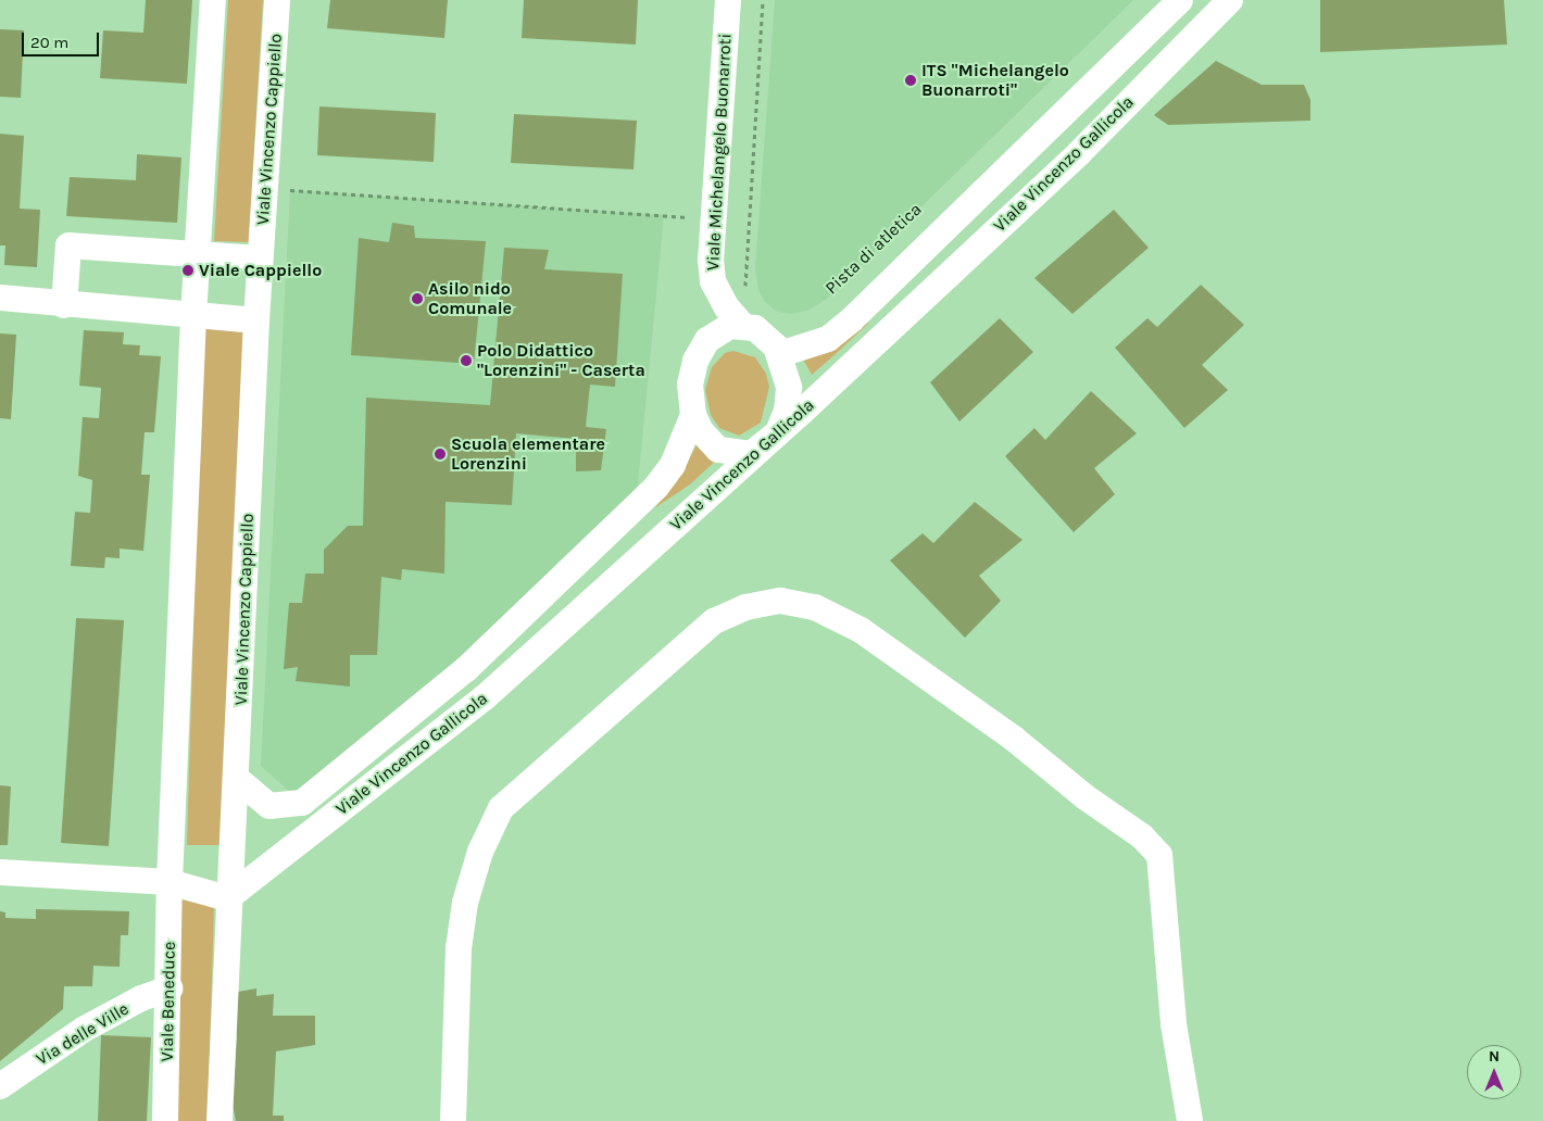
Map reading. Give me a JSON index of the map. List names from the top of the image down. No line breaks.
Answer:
{"streets":{"street":["Viale Vincenzo Cappiello","Viale Michelangelo Buonarroti","Viale Vincenzo Gallicola","Viale Beneduce","Via delle Ville"]},"crossings":[["Viale Vincenzo Cappiello","Viale Vincenzo Gallicola"],["Viale Michelangelo Buonarroti","Viale Vincenzo Gallicola"],["Viale Beneduce","Via delle Ville"]],"places":["ITS \"Michelangelo Buonarroti\"","Viale Cappiello","Asilo nido Comunale","Polo Didattico \"Lorenzini\" - Caserta","Scuola elementare Lorenzini"],"scale_bar":"20 m","north":"top"}
